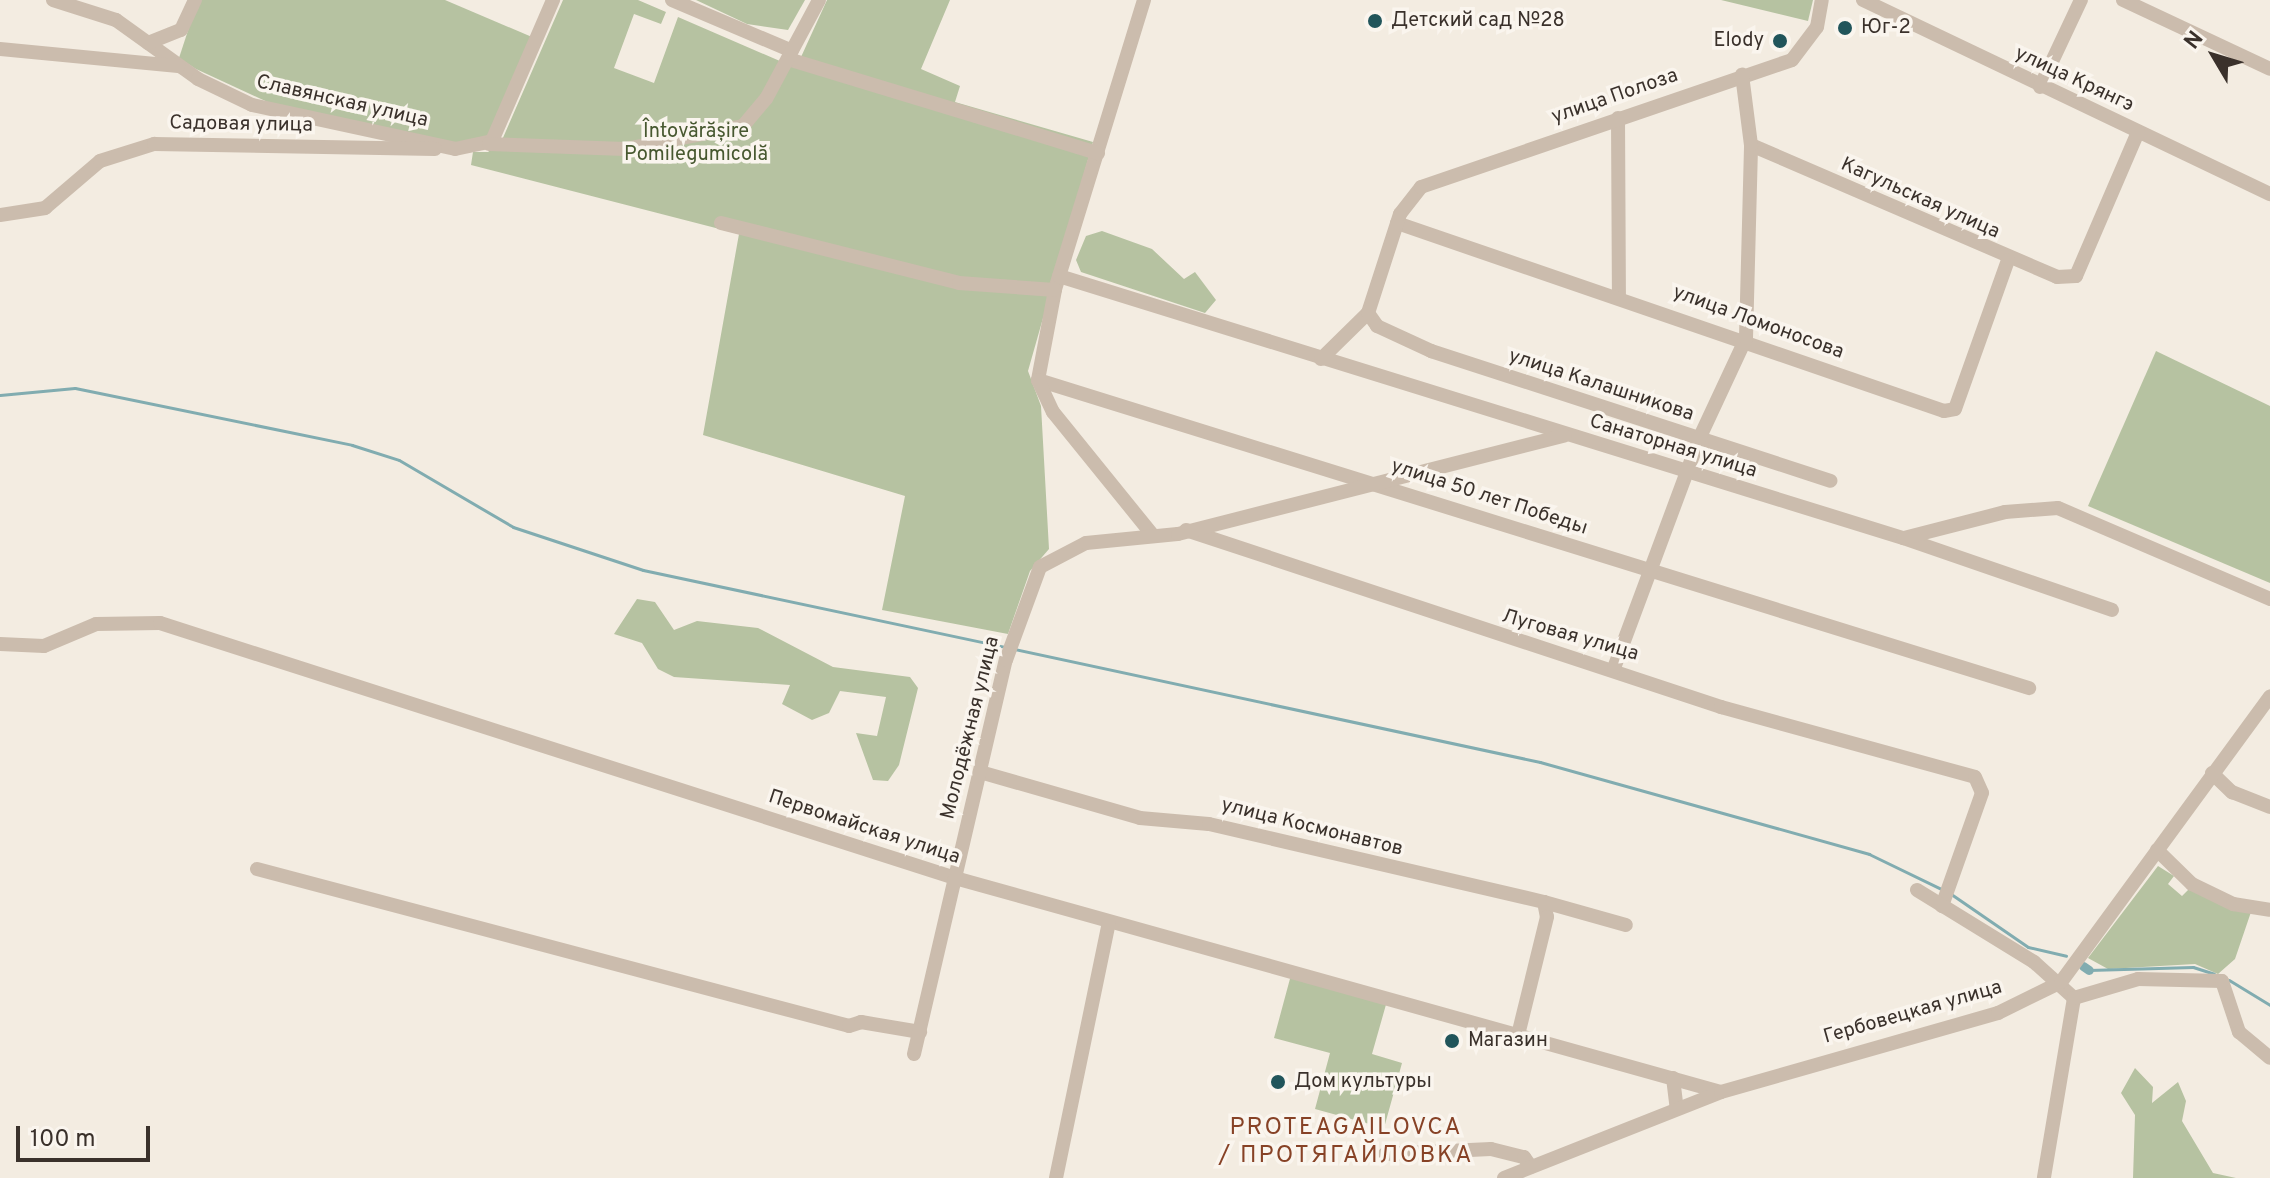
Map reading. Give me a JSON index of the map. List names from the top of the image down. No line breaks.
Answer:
{"streets":{"street":["улица Крянгэ","улица Полоза","Славянская улица","Садовая улица","Кагульская улица","улица Ломоносова","улица Калашникова","Санаторная улица","улица 50 лет Победы","Луговая улица","Молодёжная улица","Первомайская улица","улица Космонавтов","Гербовецкая улица"]},"crossings":[["улица Крянгэ","Кагульская улица"],["улица Полоза","улица Ломоносова"],["Славянская улица","Садовая улица"],["Кагульская улица","улица Ломоносова"],["Молодёжная улица","Первомайская улица"],["Молодёжная улица","улица Космонавтов"],["Первомайская улица","Гербовецкая улица"]],"districts":["PROTEAGAILOVCA / ПРОТЯГАЙЛОВКА"],"parks":["Întovărășire Pomilegumicolă"],"places":["Детский сад №28","Юг-2","Elody","Магазин","Дом культуры"],"scale_bar":"100 m","north":"top left"}
